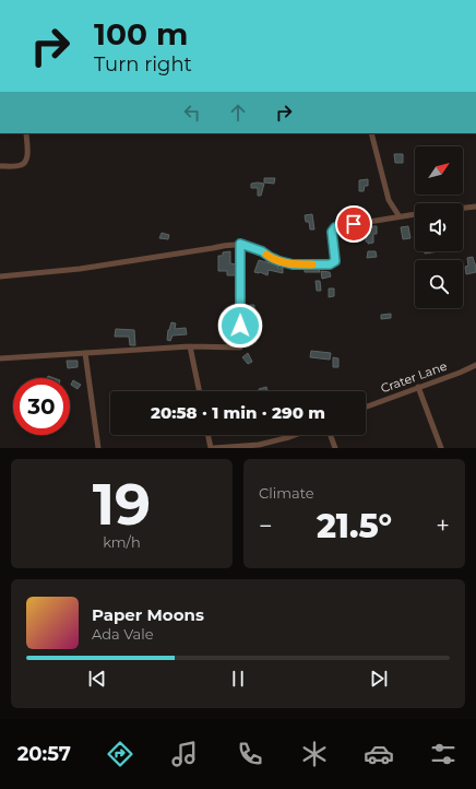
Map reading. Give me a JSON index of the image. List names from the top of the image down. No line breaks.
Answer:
{"streets":{"street":["Crater Lane"]},"north":"top right","page":{"turn":["100 m","Turn right"],"limit":"30","trip":"20:58 · 1 min · 290 m","tile":[["19","km/h"],"Climate"],"heat":["−","21.5°","+"],"song":["Paper Moons","Ada Vale"],"tabs":"20:57"}}
